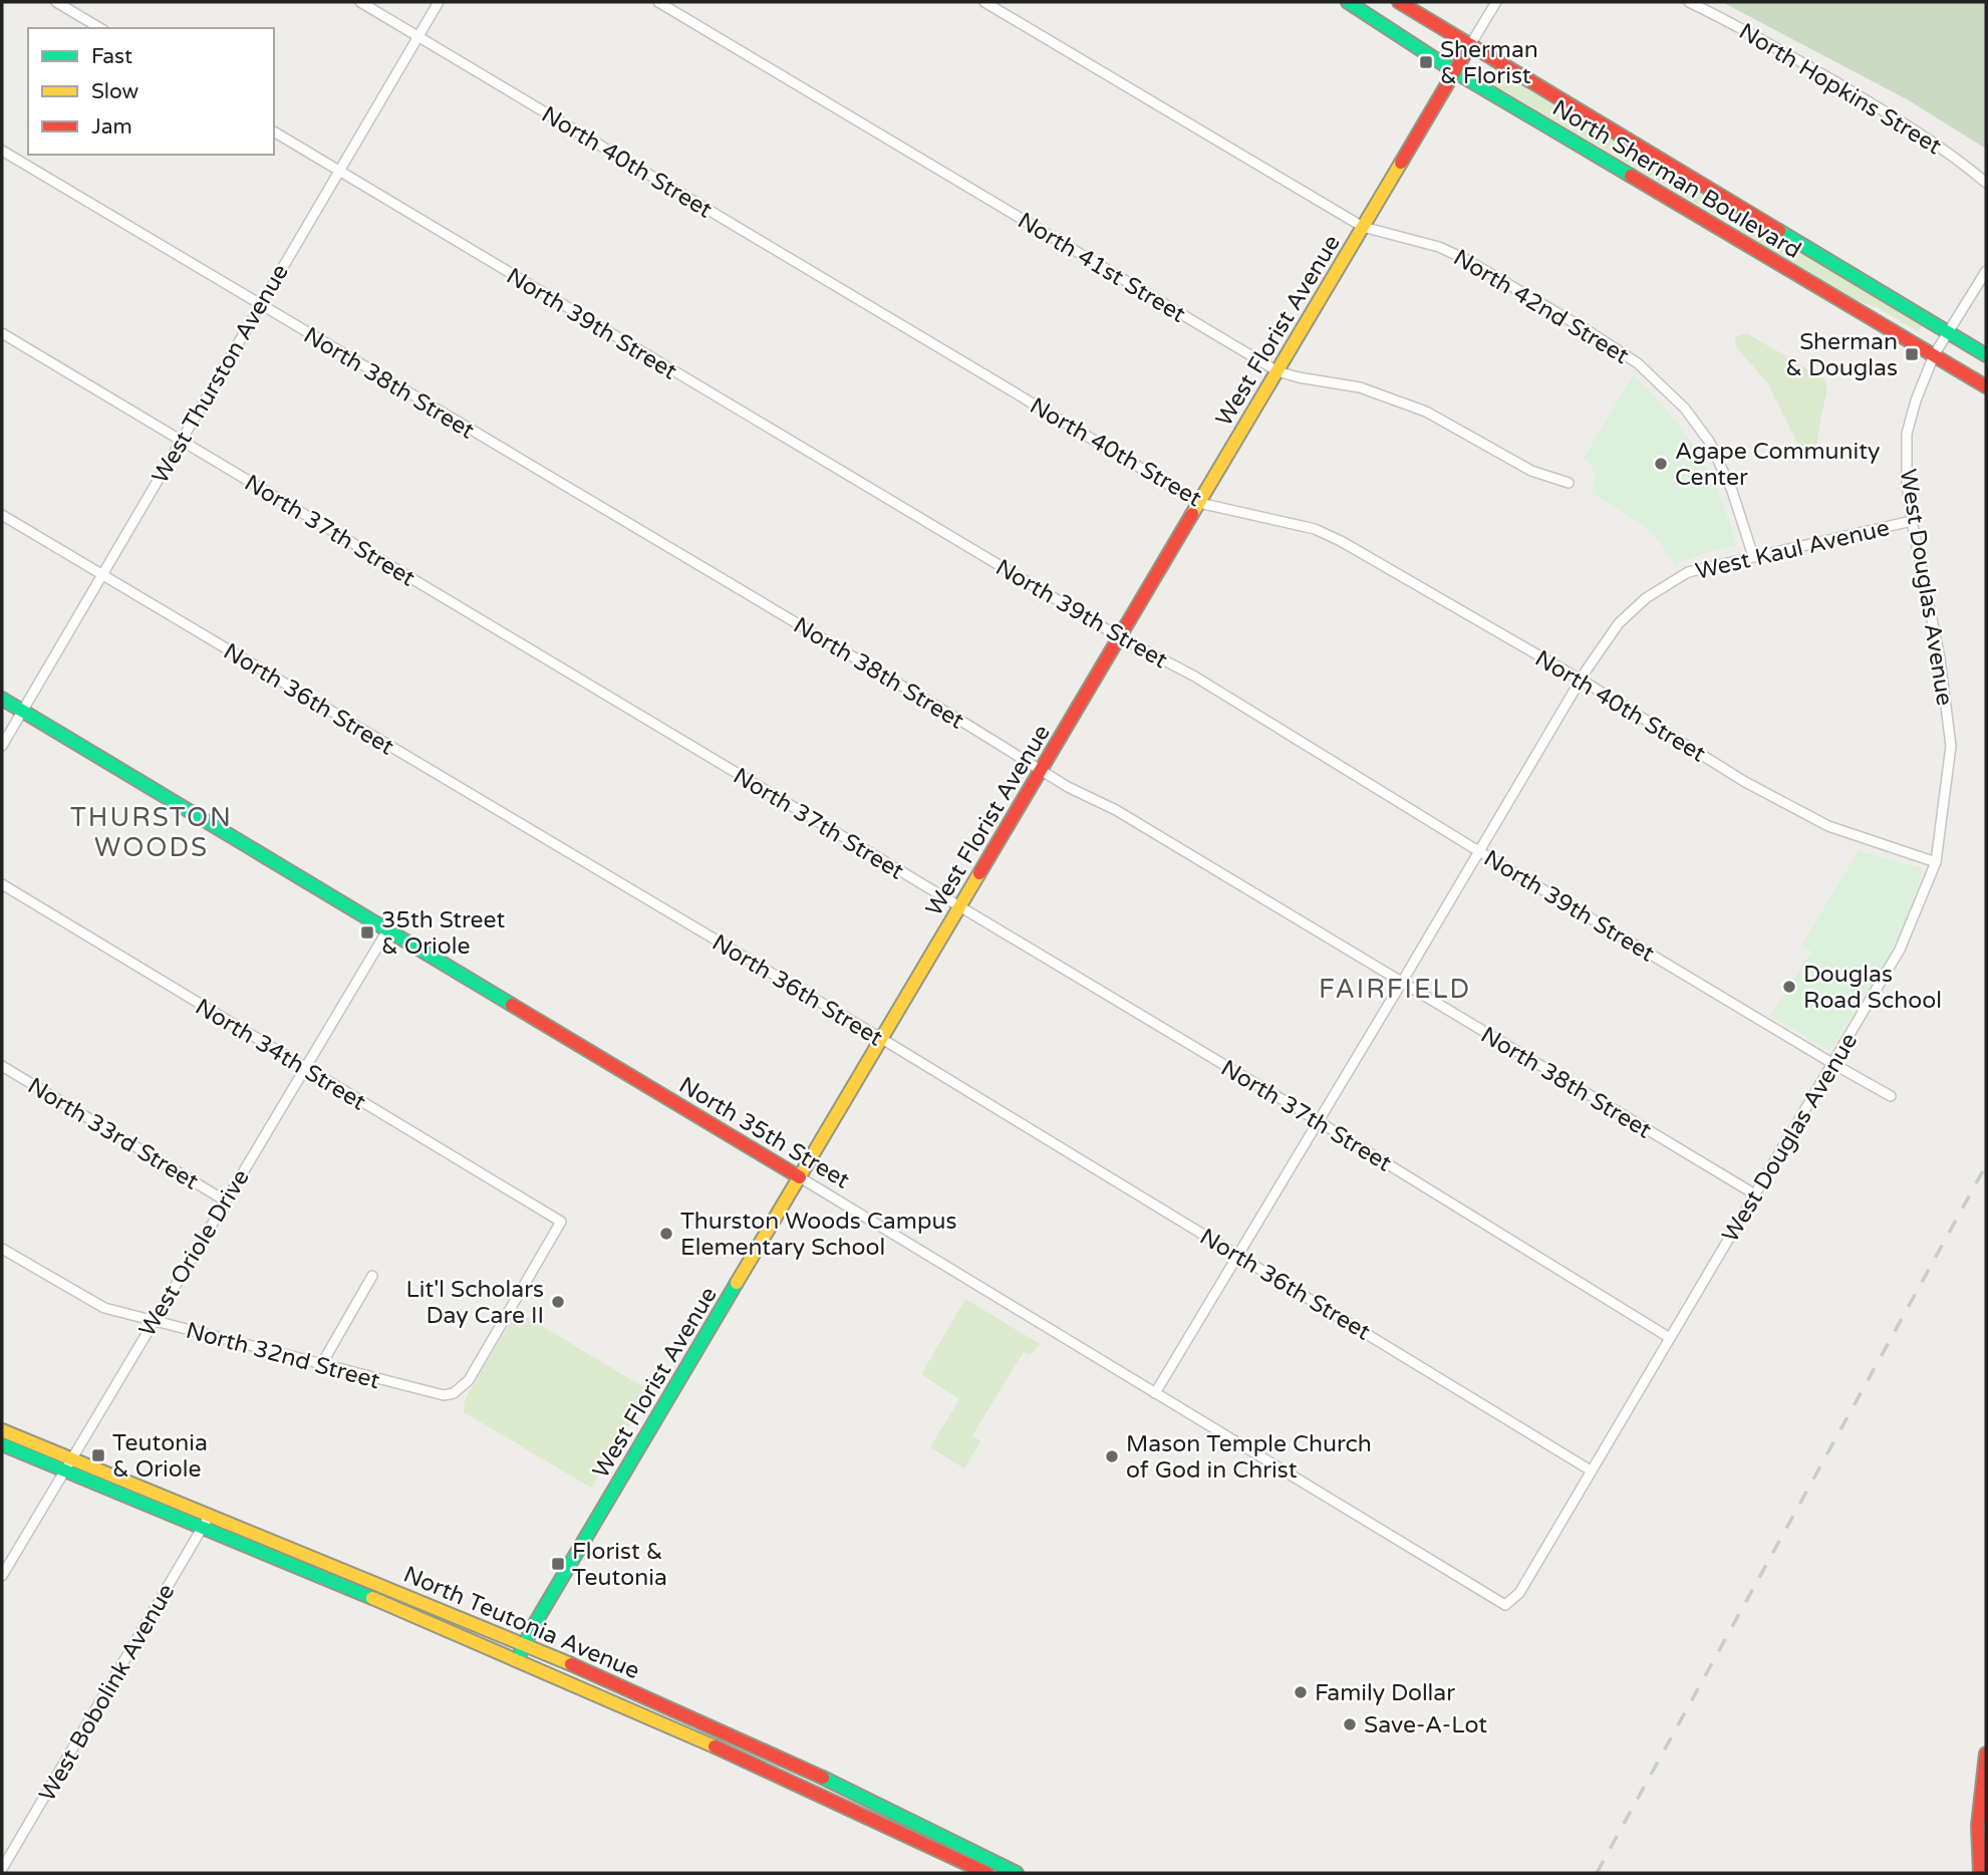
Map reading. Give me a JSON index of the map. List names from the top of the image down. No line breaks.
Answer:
{"streets":{"main road":["North Sherman Boulevard","West Florist Avenue","North 35th Street","North Teutonia Avenue"],"street":["North Hopkins Street","North 40th Street","North 41st Street","North 42nd Street","North 39th Street","West Thurston Avenue","North 38th Street","North 37th Street","West Kaul Avenue","West Douglas Avenue","North 36th Street","North 34th Street","North 33rd Street","West Oriole Drive","North 32nd Street","West Bobolink Avenue"]},"crossings":[["North 40th Street","West Florist Avenue"],["North 40th Street","West Thurston Avenue"],["North 40th Street","West Kaul Avenue"],["North 40th Street","West Douglas Avenue"],["North Sherman Boulevard","West Florist Avenue"],["North Sherman Boulevard","West Douglas Avenue"],["North 41st Street","West Florist Avenue"],["North 42nd Street","West Florist Avenue"],["North 42nd Street","West Kaul Avenue"],["North 39th Street","West Florist Avenue"],["North 39th Street","West Thurston Avenue"],["North 39th Street","West Kaul Avenue"],["North 39th Street","West Douglas Avenue"],["West Florist Avenue","North 38th Street"],["West Florist Avenue","North 37th Street"],["West Florist Avenue","North 36th Street"],["West Florist Avenue","North 35th Street"],["West Florist Avenue","North Teutonia Avenue"],["West Thurston Avenue","North 38th Street"],["West Thurston Avenue","North 37th Street"],["West Thurston Avenue","North 36th Street"],["West Thurston Avenue","North 35th Street"],["North 38th Street","West Kaul Avenue"],["North 38th Street","West Douglas Avenue"],["North 37th Street","West Kaul Avenue"],["North 37th Street","West Douglas Avenue"],["West Kaul Avenue","West Douglas Avenue"],["West Kaul Avenue","North 36th Street"],["West Kaul Avenue","North 35th Street"],["West Douglas Avenue","North 36th Street"],["West Douglas Avenue","North 35th Street"],["North 34th Street","West Oriole Drive"],["North 34th Street","North 32nd Street"],["North 35th Street","West Oriole Drive"],["North 33rd Street","West Oriole Drive"],["West Oriole Drive","North 32nd Street"],["West Oriole Drive","North Teutonia Avenue"],["North Teutonia Avenue","West Bobolink Avenue"]],"districts":["THURSTON WOODS","FAIRFIELD"],"places":{"transit":["Sherman & Florist","Sherman & Douglas","35th Street & Oriole","Teutonia & Oriole","Florist & Teutonia"],"other":["Agape Community Center","Douglas Road School","Thurston Woods Campus Elementary School","Lit'l Scholars Day Care II","Mason Temple Church of God in Christ","Family Dollar","Save-A-Lot"]},"legend":["Fast","Slow","Jam"]}
